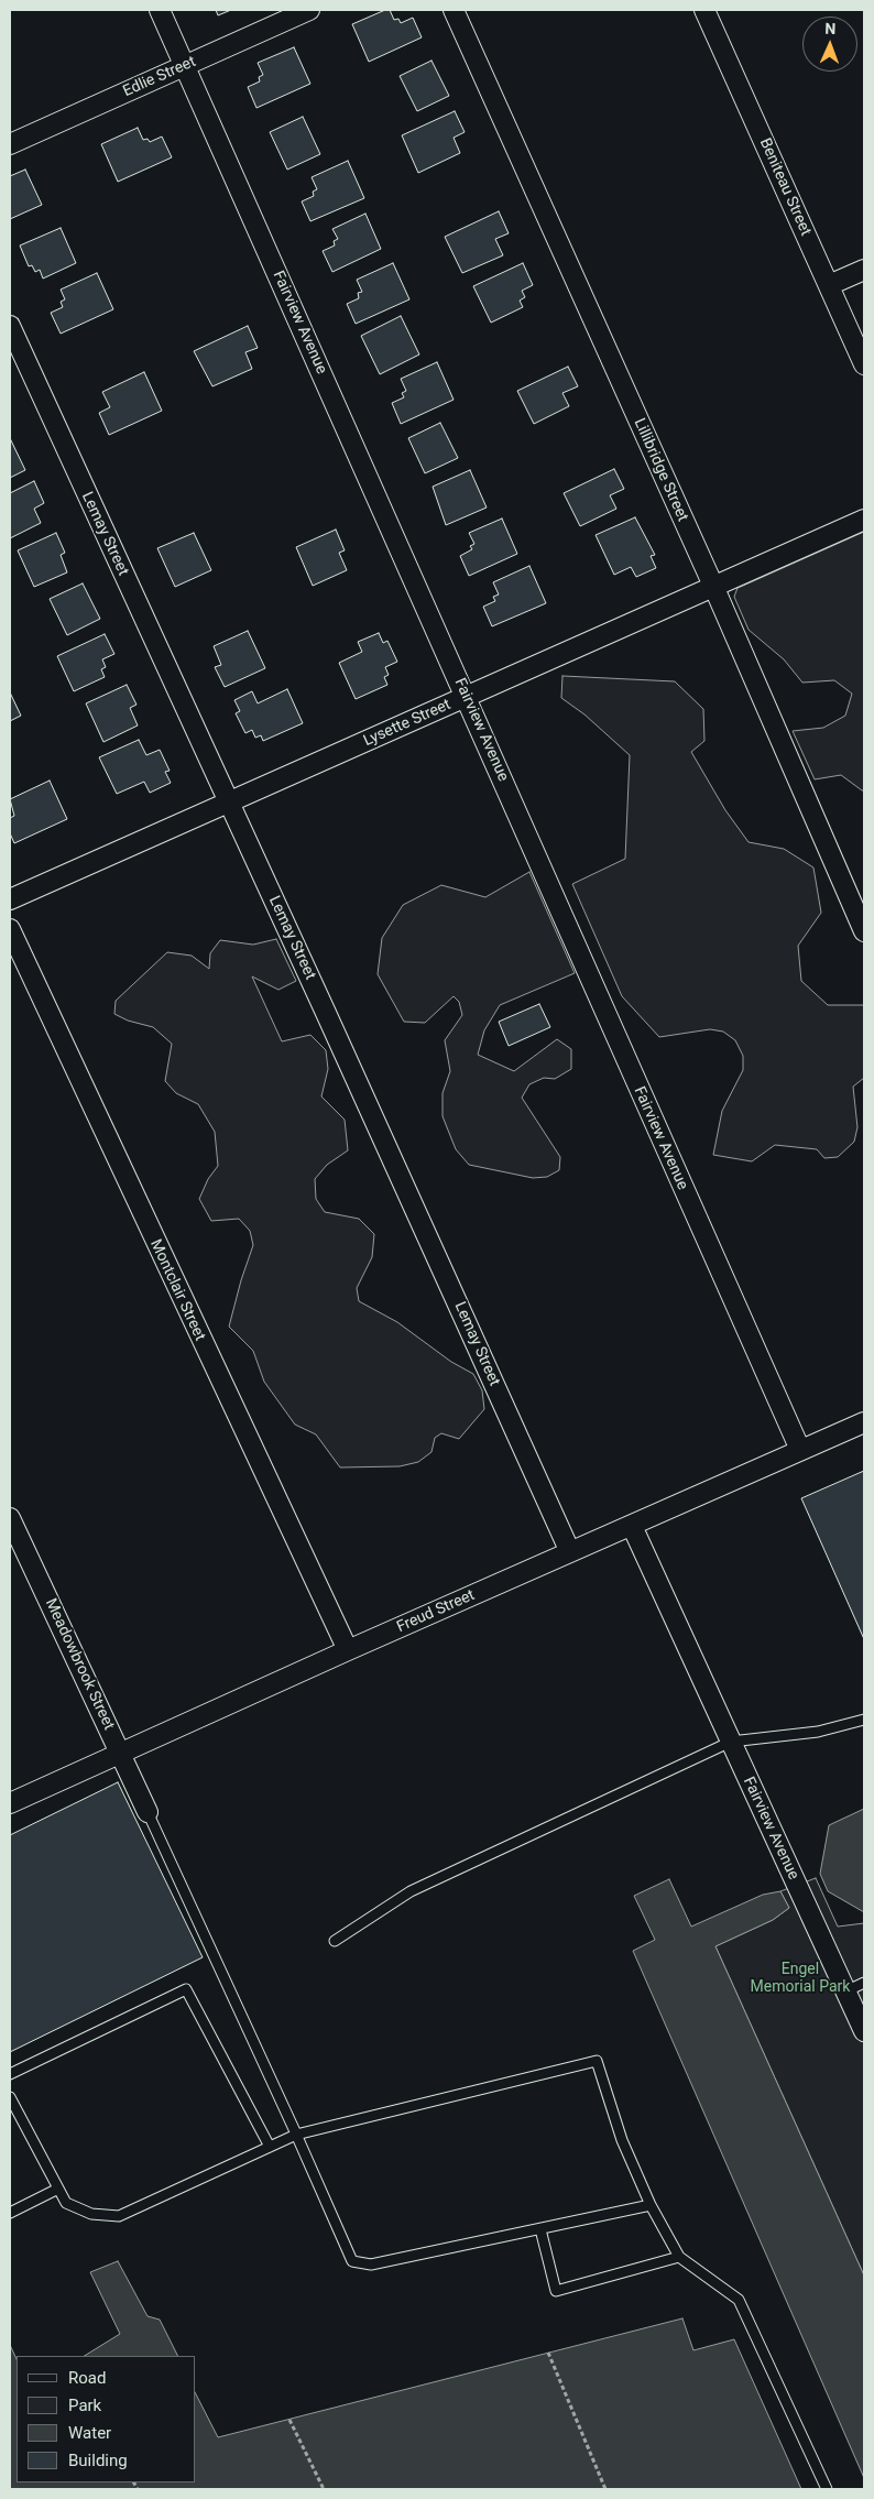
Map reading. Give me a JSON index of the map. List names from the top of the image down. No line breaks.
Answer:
{"streets":{"street":["Edlie Street","Beniteau Street","Fairview Avenue","Lillibridge Street","Lemay Street","Lysette Street","Montclair Street","Freud Street","Meadowbrook Street"]},"crossings":[["Edlie Street","Fairview Avenue"],["Fairview Avenue","Lysette Street"],["Fairview Avenue","Freud Street"],["Lillibridge Street","Lysette Street"],["Lemay Street","Lysette Street"],["Lemay Street","Freud Street"],["Montclair Street","Freud Street"],["Freud Street","Meadowbrook Street"]],"parks":["Engel Memorial Park"],"legend":["Road","Park","Water","Building"],"north":"top"}
